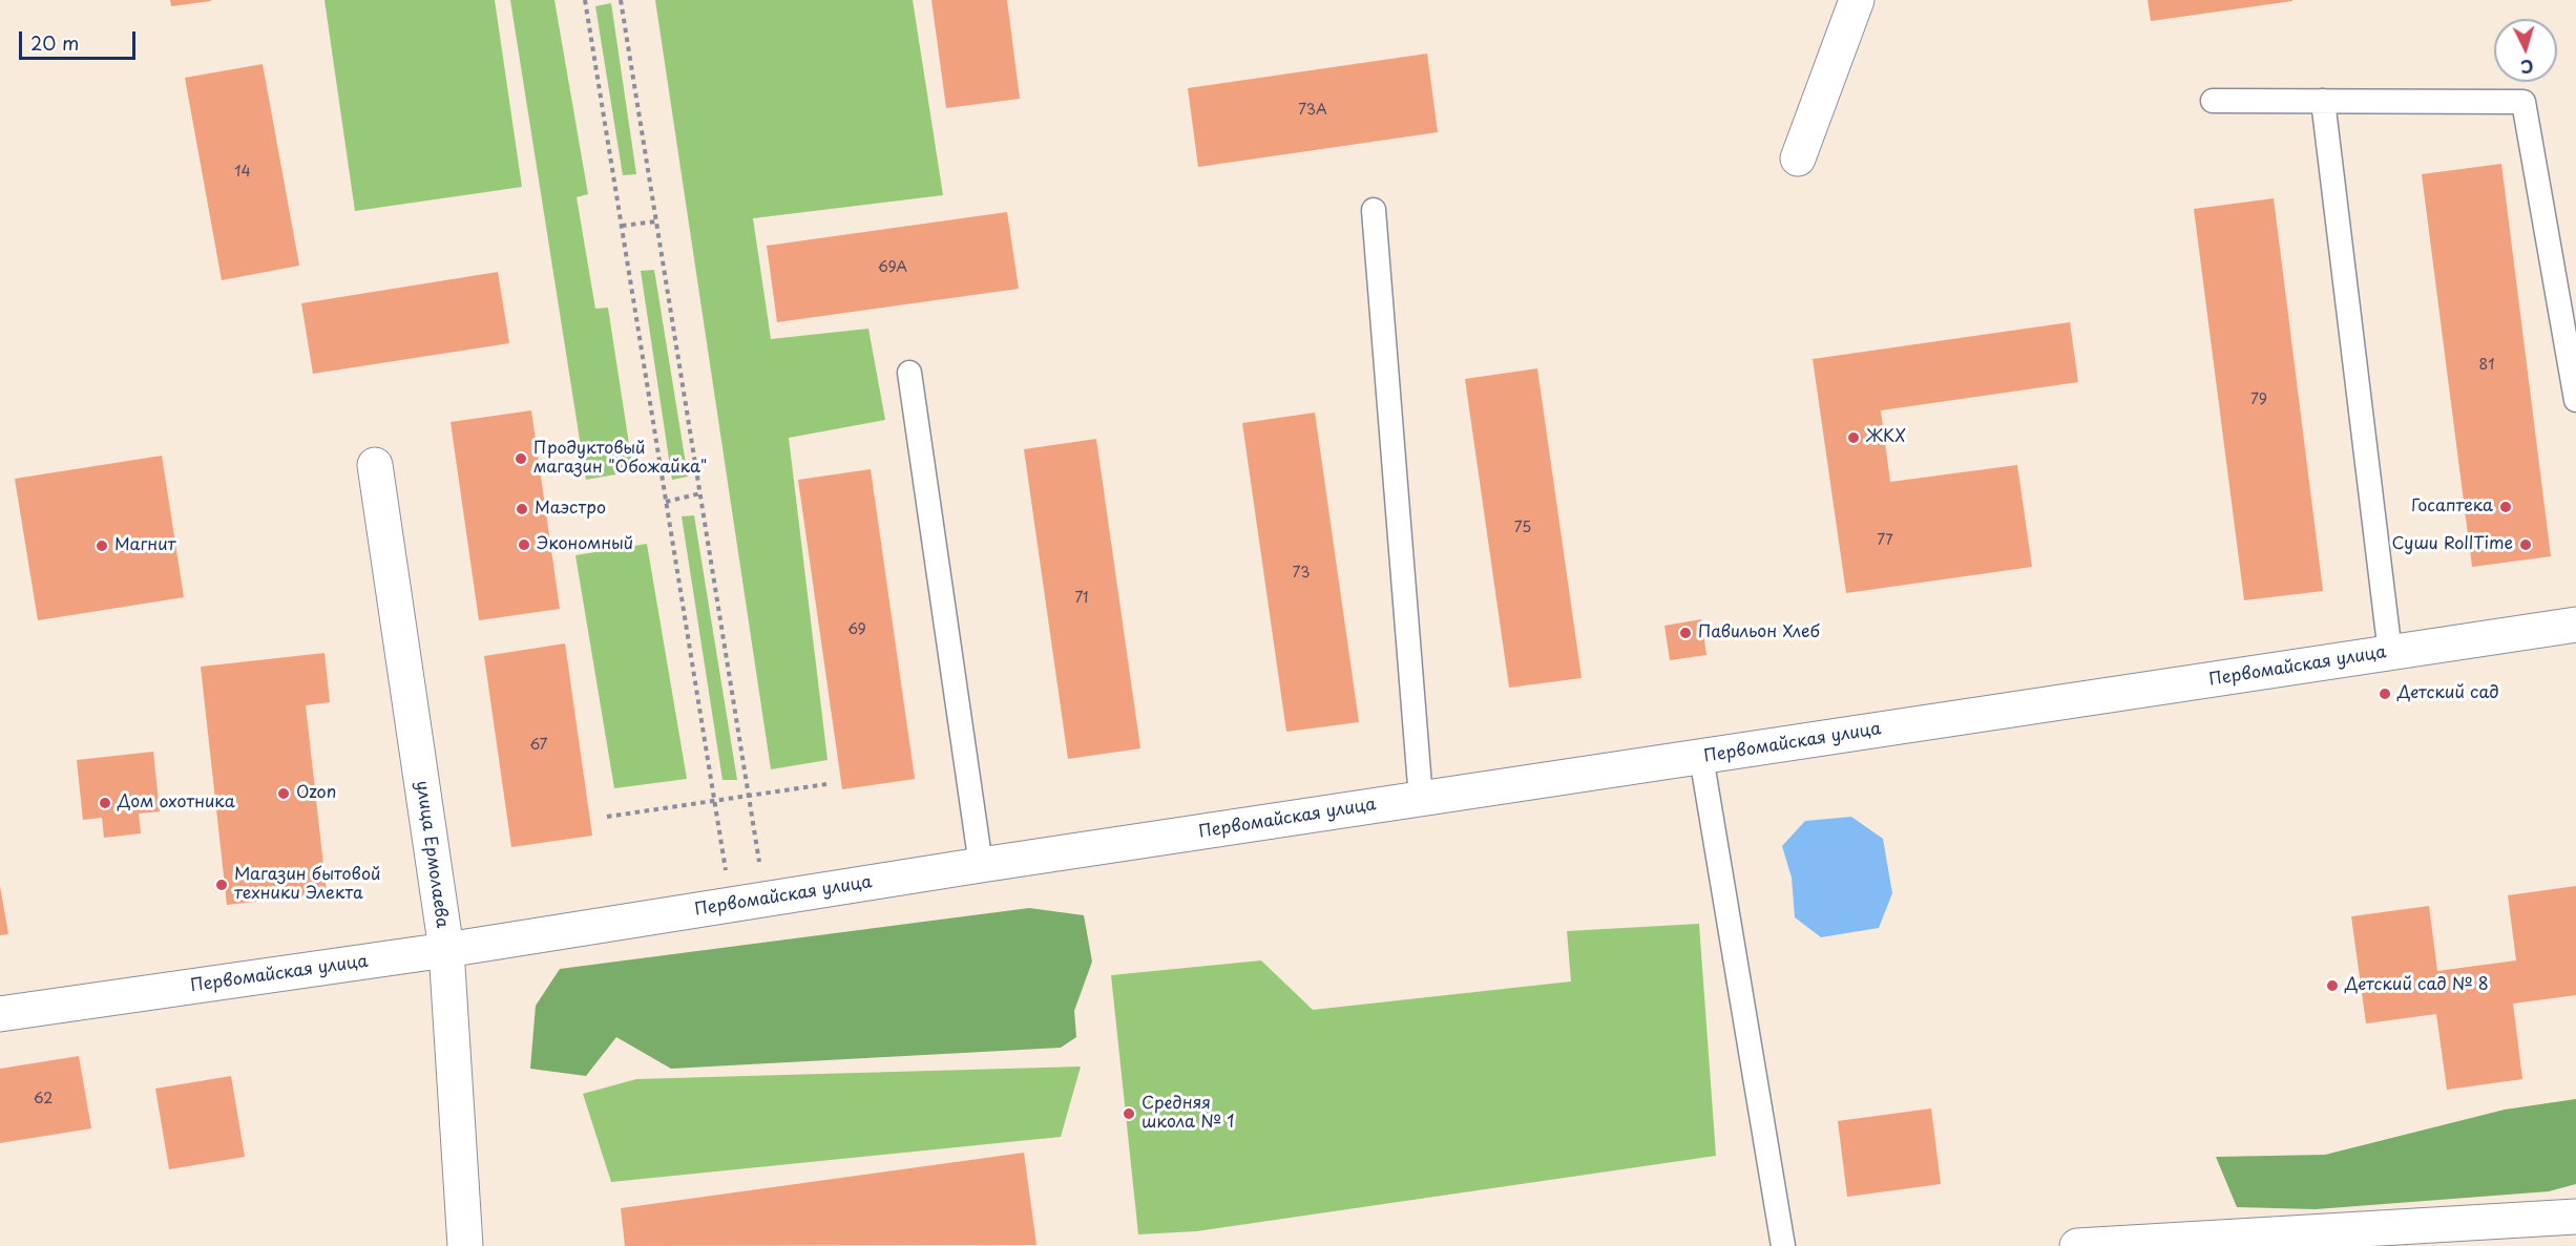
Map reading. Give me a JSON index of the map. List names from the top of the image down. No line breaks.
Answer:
{"streets":{"street":["Первомайская улица","улица Ермолаева"]},"crossings":[["Первомайская улица","улица Ермолаева"]],"places":["ЖКХ","Продуктовый магазин \"Обожайка\"","Госаптека","Маэстро","Экономный","Суши RollTime","Магнит","Павильон Хлеб","Детский сад","Ozon","Дом охотника","Магазин бытовой техники Электа","Детский сад № 8","Средняя школа № 1"],"house_numbers":["73А","14","69А","81","79","75","77","73","71","69","67","62"],"scale_bar":"20 m","north":"bottom"}
